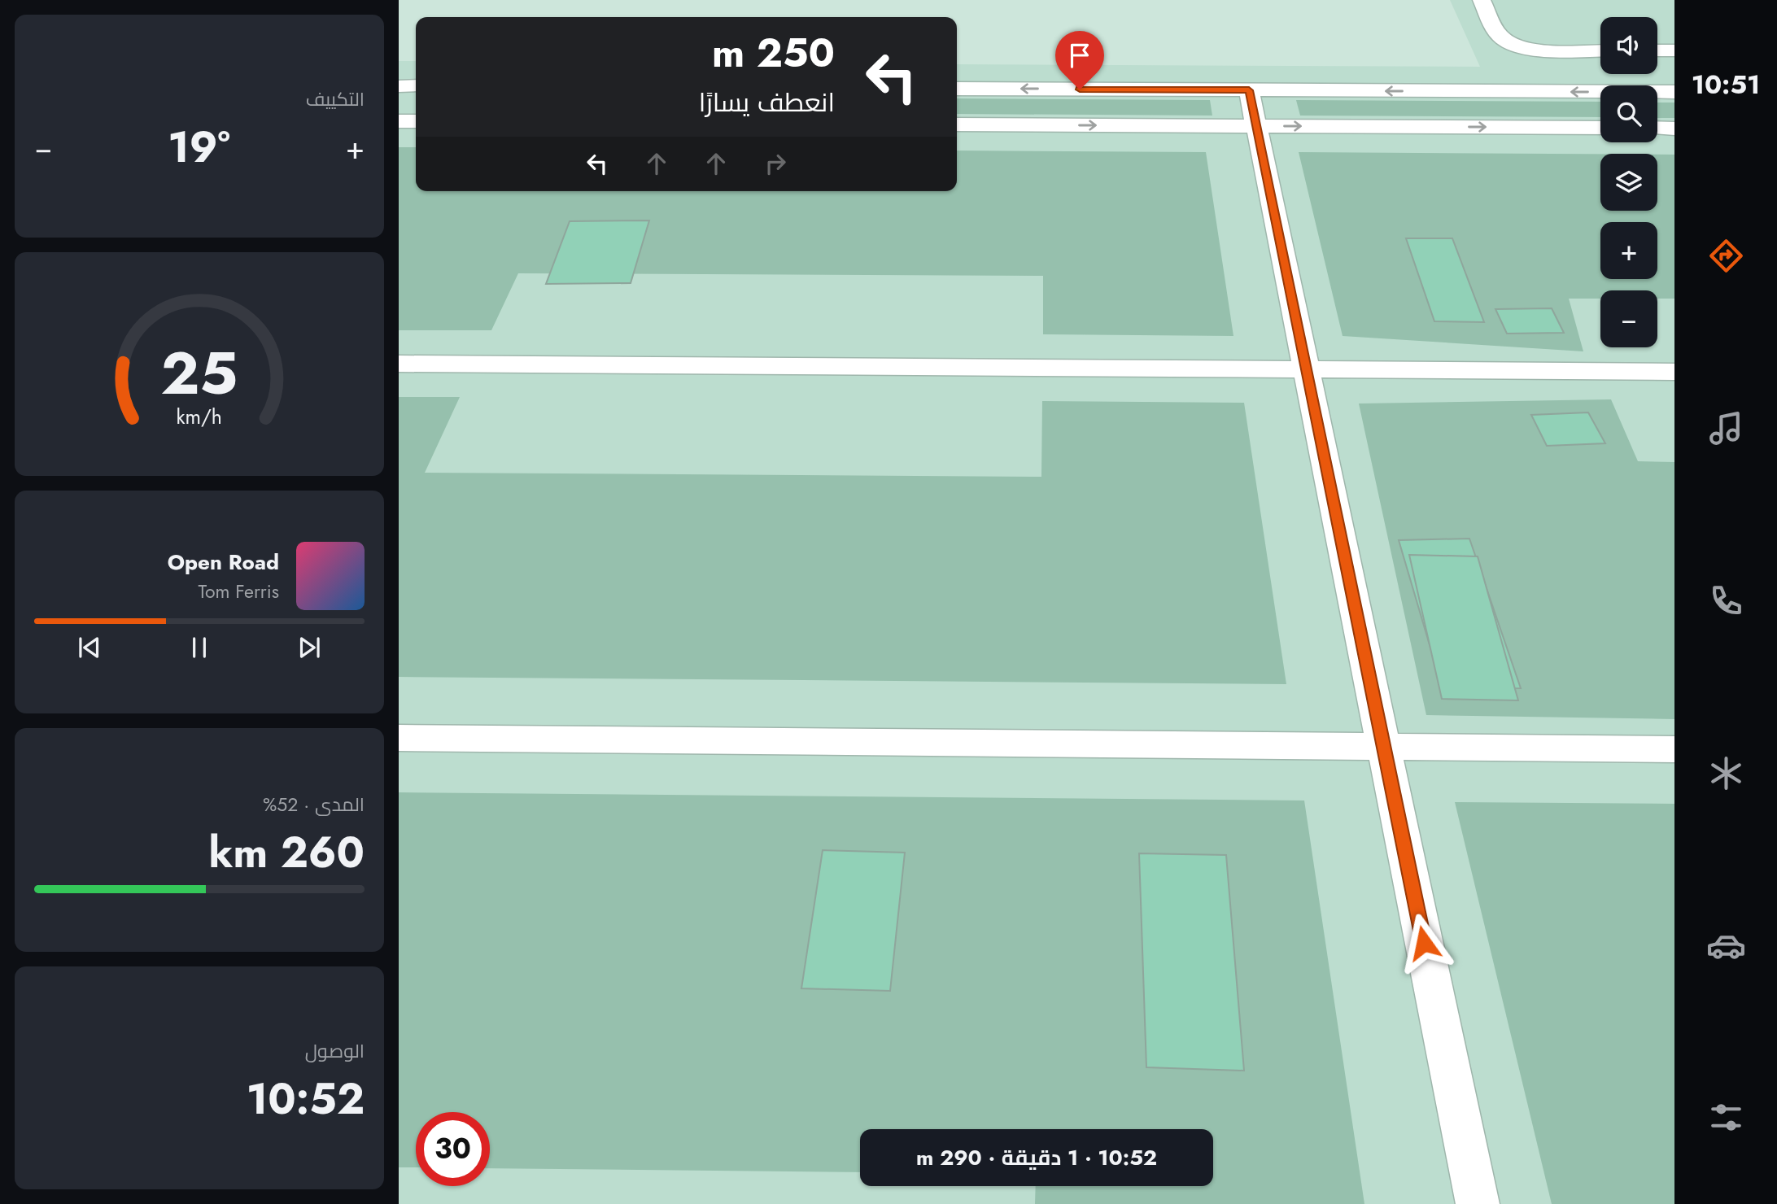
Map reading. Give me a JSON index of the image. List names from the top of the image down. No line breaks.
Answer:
{"page":{"tabs":"10:51","tile":["التكييف",["المدى · 52%","260 km"],["الوصول","10:52"]],"map_buttons":["+","−"],"turn":["250 m","انعطف يسارًا"],"heat":["−","19°","+"],"song":["Open Road","Tom Ferris"],"limit":"30","trip":"10:52 · 1 دقيقة · 290 m","gauge":["25","km/h"]}}
